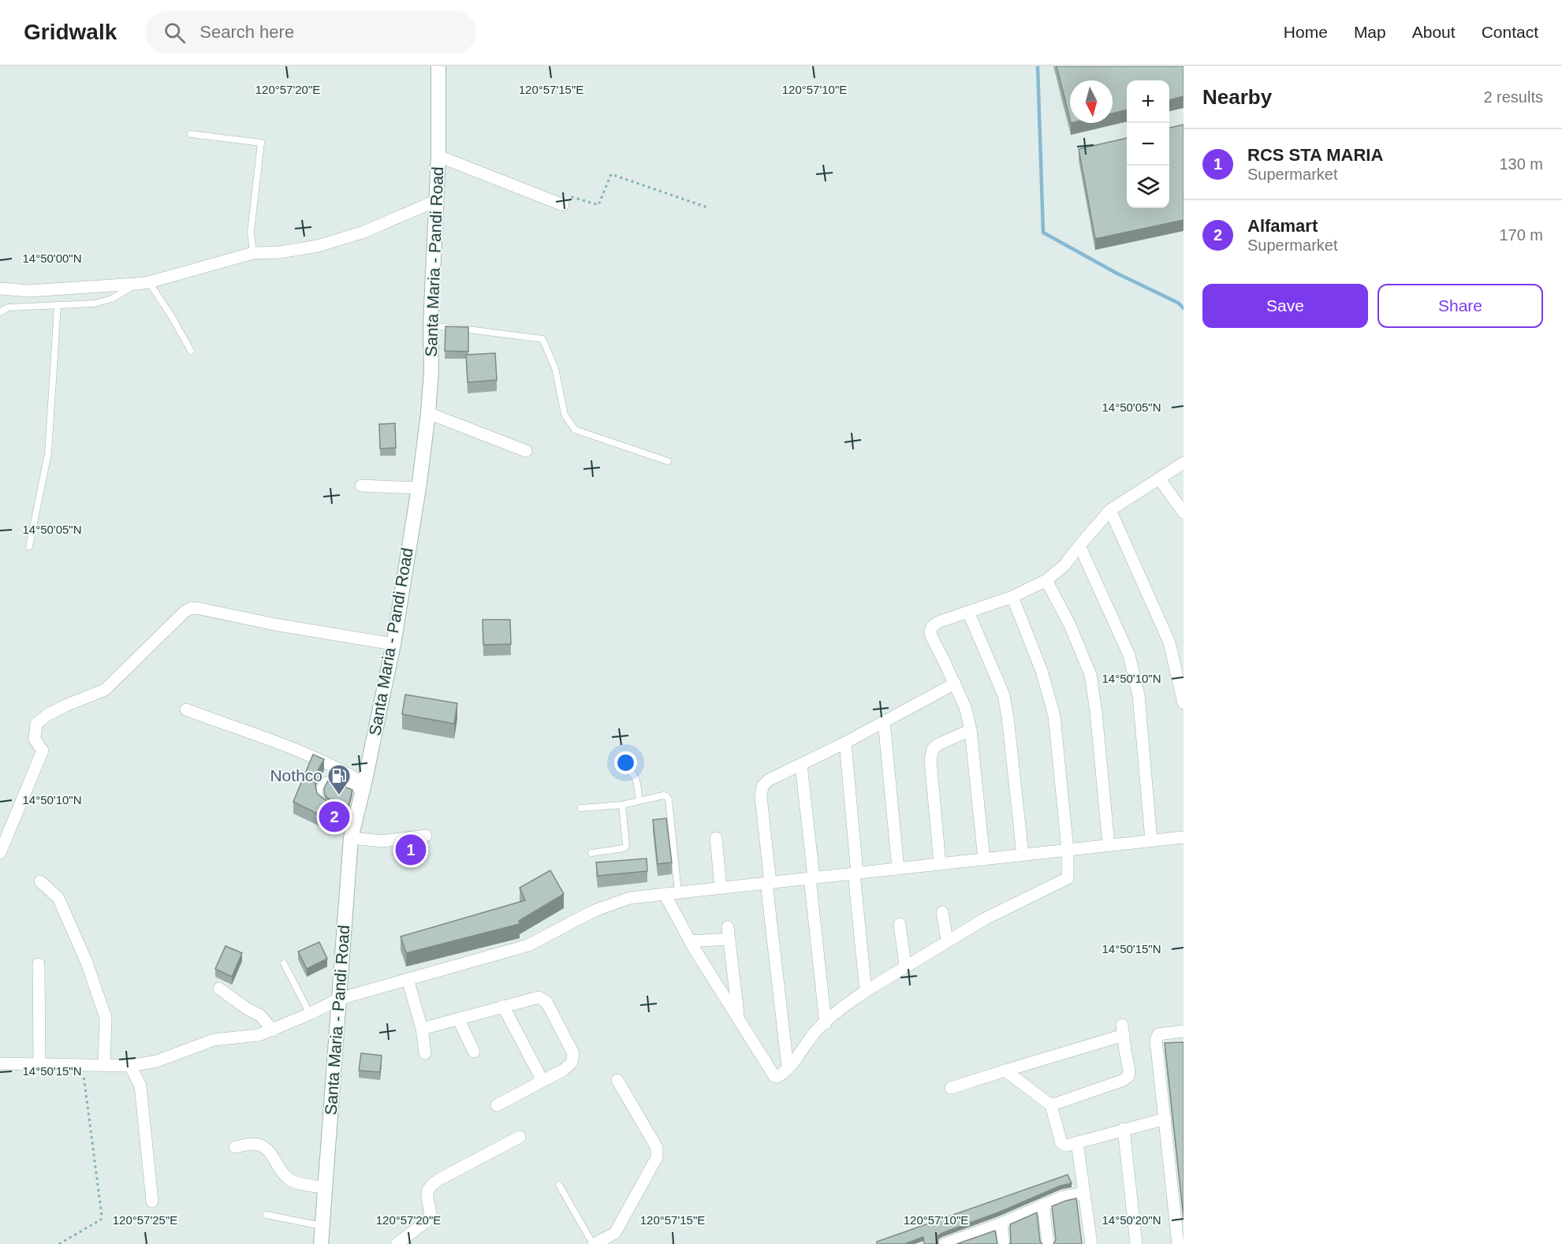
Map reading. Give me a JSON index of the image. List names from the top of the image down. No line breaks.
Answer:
{"streets":{"main road":["Santa Maria - Pandi Road"]},"places":{"fuel station":["Nothco"]},"north":"bottom","page":{"header":"Gridwalk","search":"Search here","nav":["Home","Map","About","Contact"],"heading":["Nearby","2 results"],"map_buttons":["+","−"],"list":[{"mark":"1","name":"RCS STA MARIA","note":"Supermarket","value":"130 m"},{"mark":"2","name":"Alfamart","note":"Supermarket","value":"170 m"}],"buttons":["Save","Share"],"pins":["2","1"]},"coordinates":["120°57'20\"E","120°57'15\"E","120°57'10\"E","14°50'00\"N","14°50'05\"N","14°50'10\"N","14°50'15\"N","14°50'20\"N","120°57'25\"E"]}
